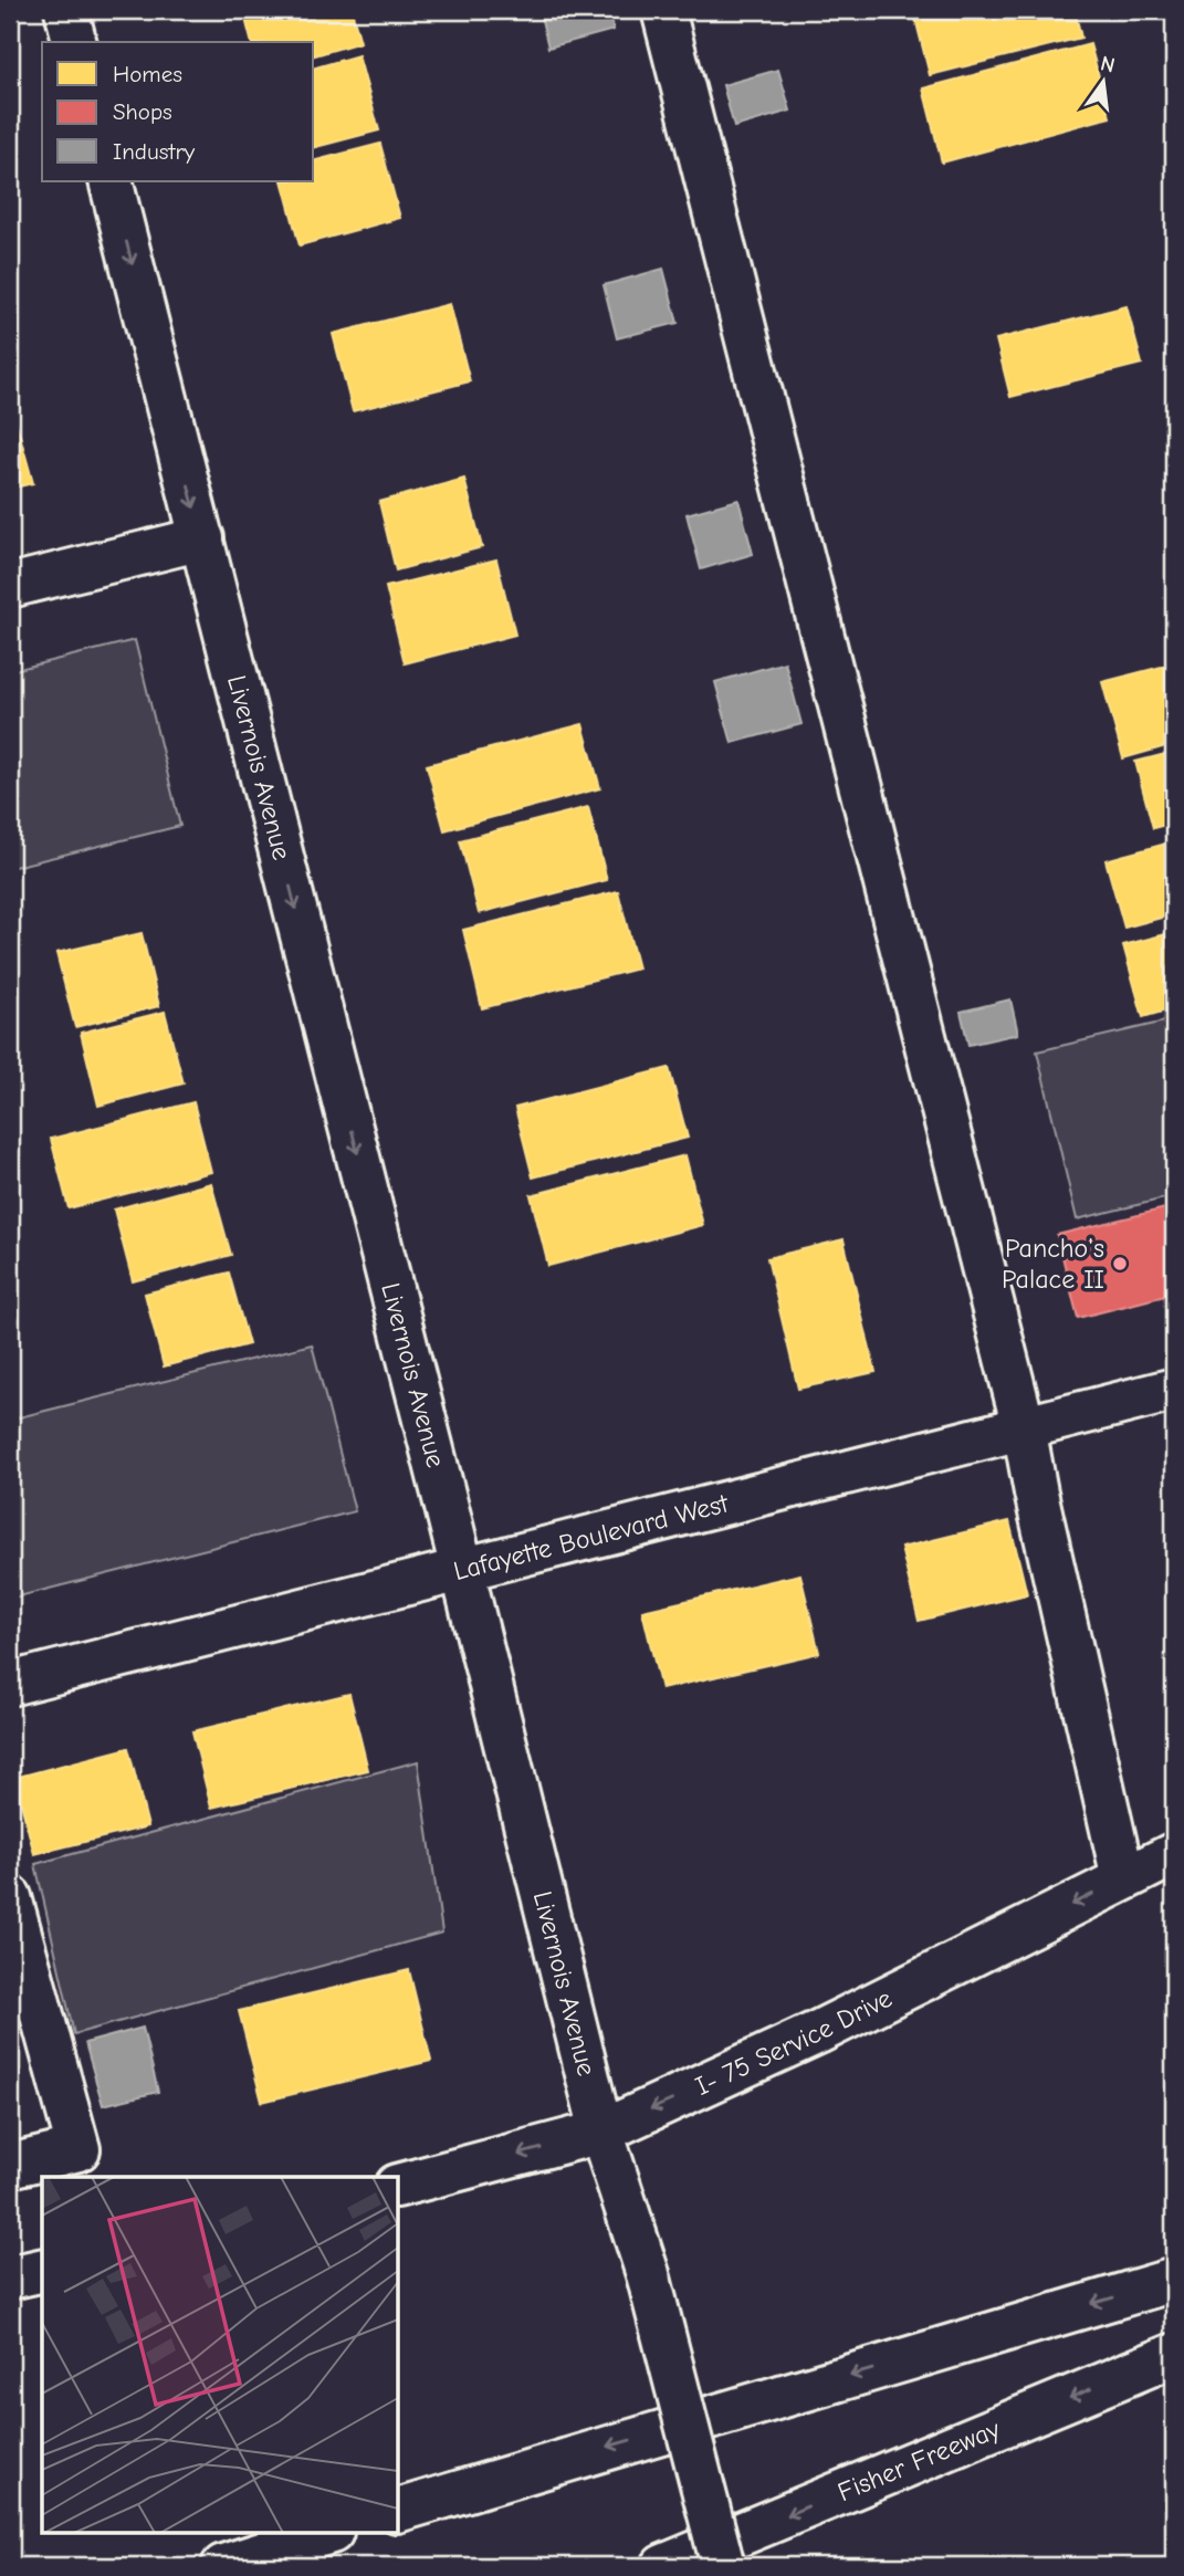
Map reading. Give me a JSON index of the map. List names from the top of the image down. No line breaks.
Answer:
{"streets":{"main road":["Livernois Avenue","Lafayette Boulevard West","I- 75 Service Drive","Fisher Freeway"]},"crossings":[["Livernois Avenue","Lafayette Boulevard West"],["Livernois Avenue","I- 75 Service Drive"]],"one_way":["Livernois Avenue"],"places":["Pancho's Palace II"],"legend":["Homes","Shops","Industry"],"north":"top"}
